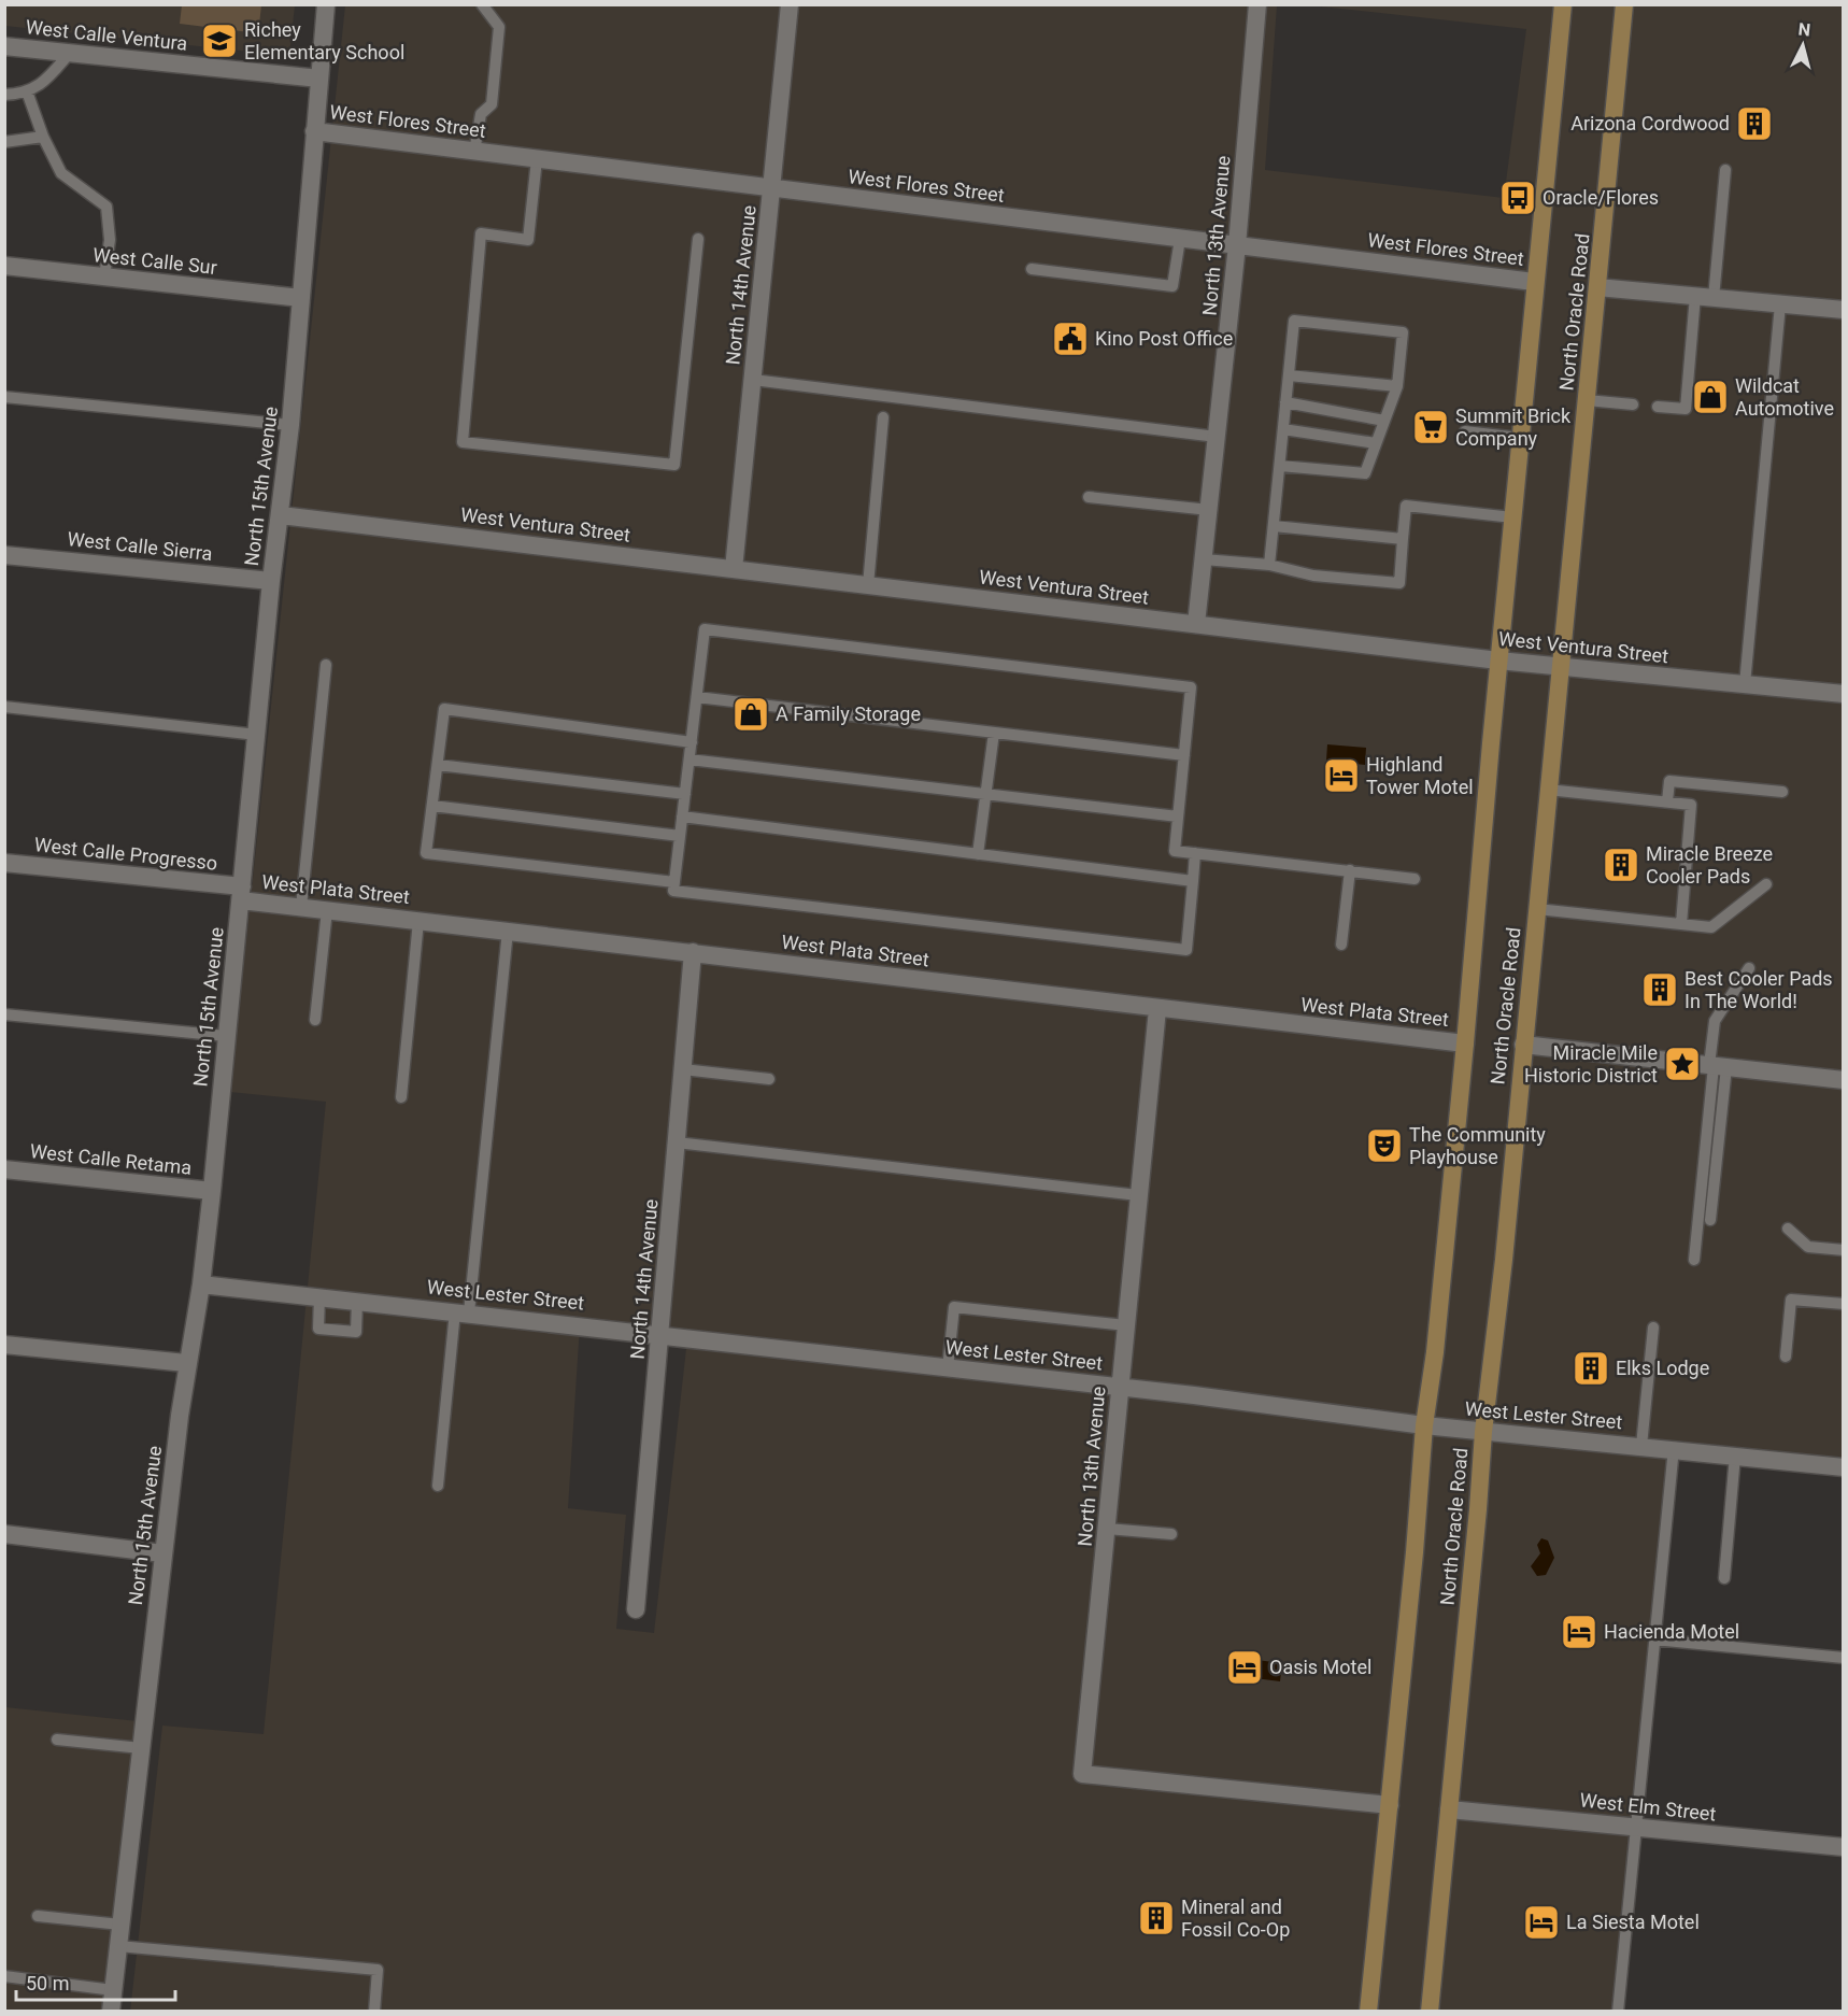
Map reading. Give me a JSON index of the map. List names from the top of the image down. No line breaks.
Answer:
{"streets":{"main road":["North Oracle Road"],"street":["West Calle Ventura","West Flores Street","North 13th Avenue","West Calle Sur","North 14th Avenue","North 15th Avenue","West Ventura Street","West Calle Sierra","West Calle Progresso","West Plata Street","West Calle Retama","West Lester Street","West Elm Street"]},"crossings":[["West Calle Ventura","North 15th Avenue"],["West Flores Street","North 13th Avenue"],["West Flores Street","North 14th Avenue"],["West Flores Street","North Oracle Road"],["West Flores Street","North 15th Avenue"],["North 13th Avenue","North Oracle Road"],["North 13th Avenue","West Ventura Street"],["North 13th Avenue","West Plata Street"],["North 13th Avenue","West Lester Street"],["West Calle Sur","North 15th Avenue"],["North 14th Avenue","West Ventura Street"],["North 14th Avenue","West Plata Street"],["North 14th Avenue","West Lester Street"],["North Oracle Road","West Ventura Street"],["North Oracle Road","West Plata Street"],["North Oracle Road","West Lester Street"],["North Oracle Road","West Elm Street"],["North 15th Avenue","West Ventura Street"],["North 15th Avenue","West Calle Sierra"],["North 15th Avenue","West Calle Progresso"],["North 15th Avenue","West Plata Street"],["North 15th Avenue","West Calle Retama"],["North 15th Avenue","West Lester Street"],["West Calle Progresso","West Plata Street"]],"places":{"school or university":["Richey Elementary School"],"building":["Arizona Cordwood","Miracle Breeze Cooler Pads","Best Cooler Pads In The World!","Elks Lodge","Mineral and Fossil Co-Op"],"bus stop":["Oracle/Flores"],"public building":["Kino Post Office"],"shop":["Wildcat Automotive","A Family Storage"],"supermarket":["Summit Brick Company"],"hotel":["Highland Tower Motel","Hacienda Motel","Oasis Motel","La Siesta Motel"],"place":["Miracle Mile Historic District"],"theatre":["The Community Playhouse"]},"scale_bar":"50 m","north":"top"}
